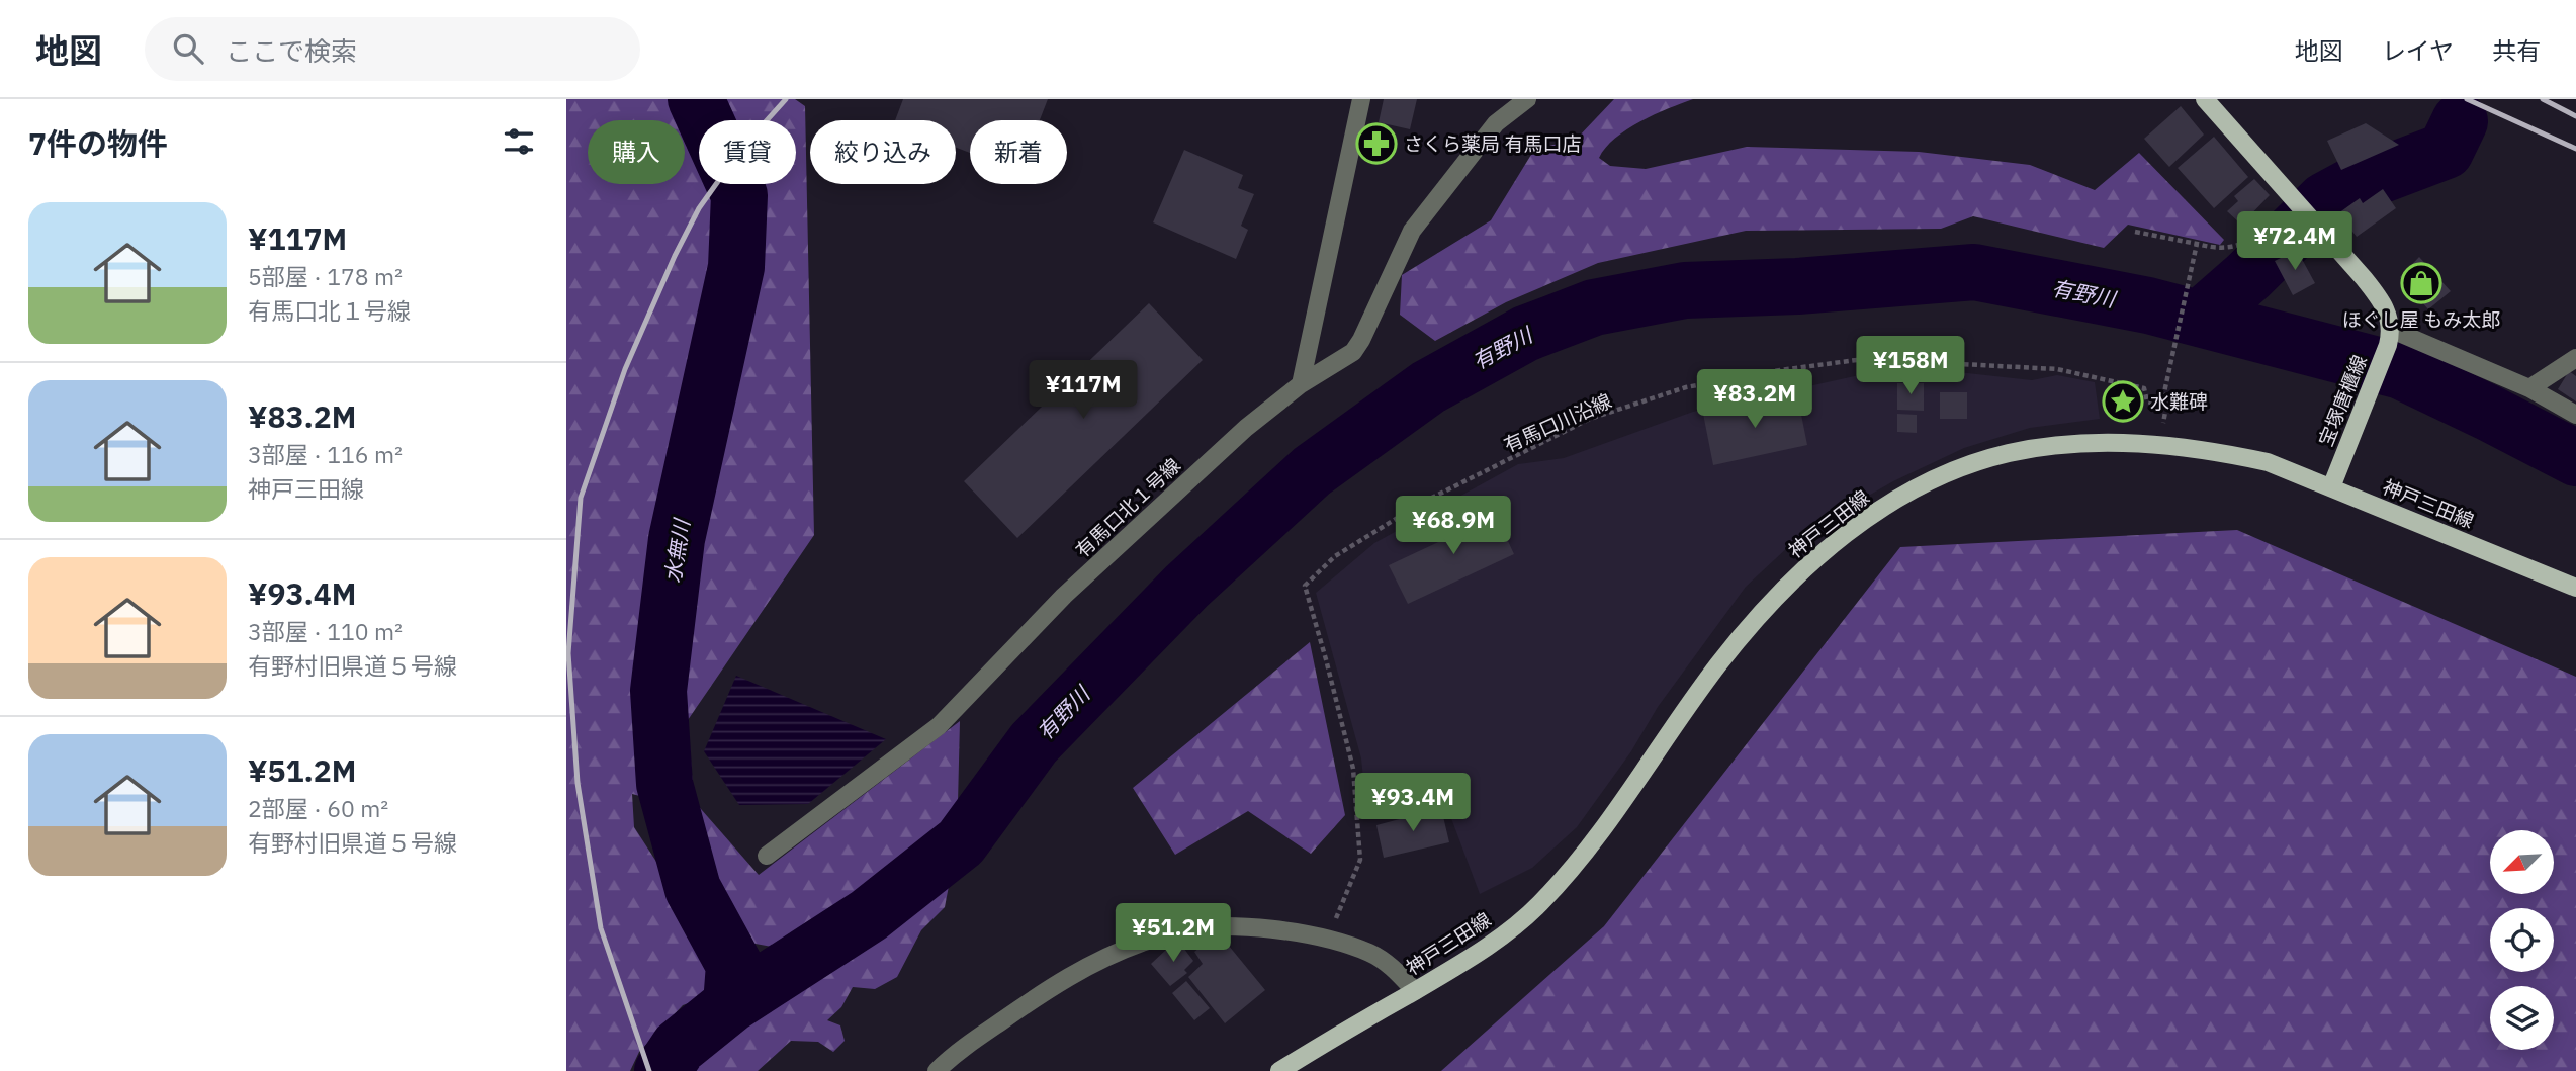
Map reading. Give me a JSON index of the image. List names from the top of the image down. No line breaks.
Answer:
{"streets":{"main road":["宝塚唐櫃線","神戸三田線"],"street":["有馬口北１号線"],"path":["有馬口川沿線"]},"crossings":[["宝塚唐櫃線","神戸三田線"]],"water":["有野川","水無川"],"places":{"pharmacy":["さくら薬局 有馬口店"],"shop":["ほぐし屋 もみ太郎"],"place":["水難碑"]},"north":"bottom left","page":{"header":"地図","search":"ここで検索","nav":["地図","レイヤ","共有"],"heading":"7件の物件","chip":["購入","賃貸","絞り込み","新着"],"list":[{"name":"¥117M","note":"5部屋 · 178 m² · 有馬口北１号線"},{"name":"¥83.2M","note":"3部屋 · 116 m² · 神戸三田線"},{"name":"¥93.4M","note":"3部屋 · 110 m² · 有野村旧県道５号線"},{"name":"¥51.2M","note":"2部屋 · 60 m² · 有野村旧県道５号線"}],"price":["¥72.4M","¥158M","¥117M","¥83.2M","¥68.9M","¥93.4M","¥51.2M"]}}
